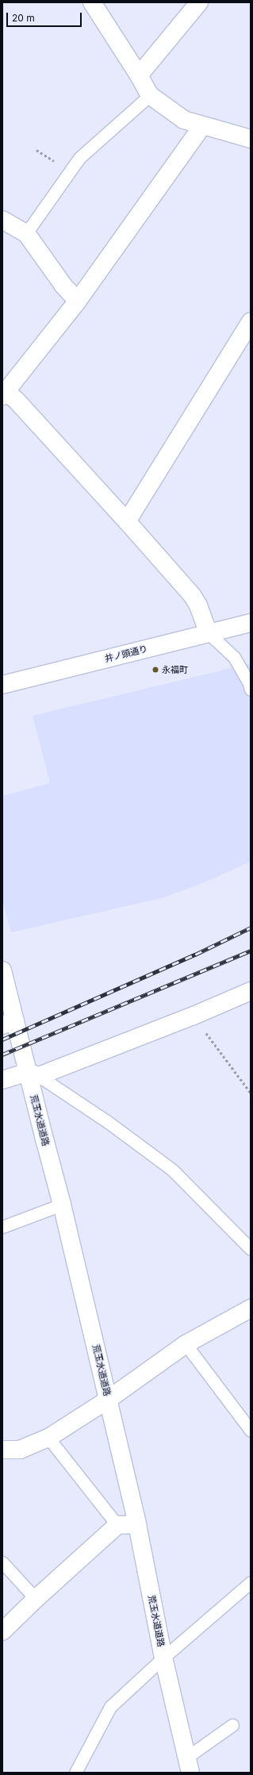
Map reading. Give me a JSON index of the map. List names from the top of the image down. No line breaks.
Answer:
{"streets":{"street":["井ノ頭通り","荒玉水道道路"]},"places":["永福町"],"scale_bar":"20 m"}
